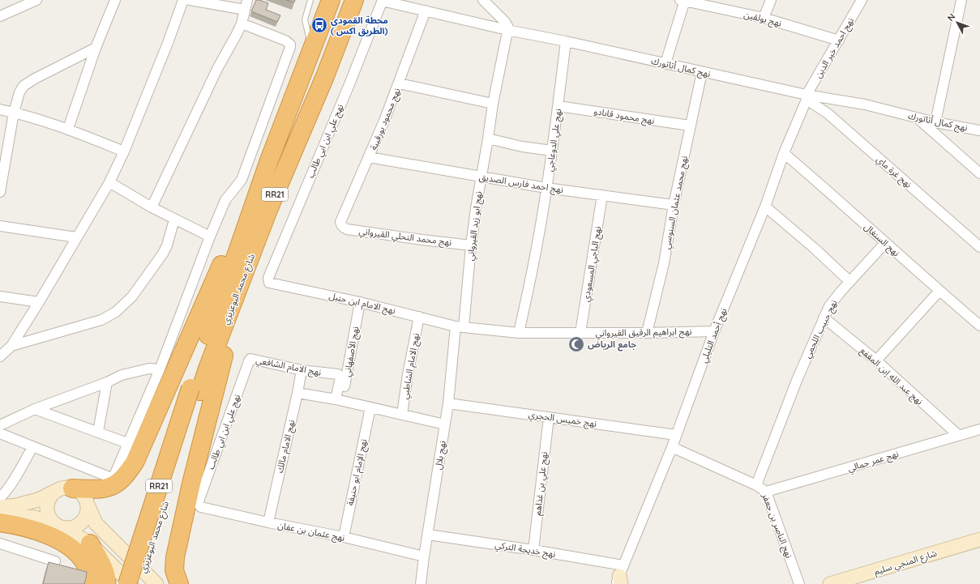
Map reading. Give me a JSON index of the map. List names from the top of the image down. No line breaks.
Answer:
{"streets":{"highway":["RR21","شارع محمد البوعزيزي"],"main road":["شارع المنجي سليم"],"street":["نهج بولقين","نهج احمد خير الدين","نهج كمال أتاتورك","نهج محمود قابادو","نهج محمود بورقيبة","نهج علي الدوعاجي","نهج علي ابن ابي طالب","نهج غرة ماي","نهج احمد فارس الصديق","نهج محمد عثمان السنوسي","نهج ابو زيد القيرواني","نهج محمد النحلي القيرواني","نهج السنغال","نهج الباجي المسعودي","نهج الامام ابن حنبل","نهج حبيب اللجمي","نهج ابراهيم الرقيق القيرواني","نهج أحمد التليلي","نهج الأصفهاني","نهج الامام الشافعي","نهج الامام الشاطبي","نهج عبد الله إبن المقفع","نهج خميس الحجري","نهج الامام مالك","نهج بلال","نهج عمر جمالي","نهج الإمام ابو حنيفة","نهج علي بن غذاهم","نهج الناصر بن جعفر","نهج عثمان بن عفان","نهج خديجة التركي"]},"crossings":[["نهج بولقين","نهج احمد خير الدين"],["نهج احمد خير الدين","نهج كمال أتاتورك"],["نهج احمد خير الدين","نهج غرة ماي"],["نهج احمد خير الدين","نهج أحمد التليلي"],["نهج كمال أتاتورك","نهج محمود بورقيبة"],["نهج كمال أتاتورك","نهج علي الدوعاجي"],["نهج كمال أتاتورك","نهج علي ابن ابي طالب"],["نهج كمال أتاتورك","نهج غرة ماي"],["نهج كمال أتاتورك","نهج محمد عثمان السنوسي"],["نهج كمال أتاتورك","نهج ابو زيد القيرواني"],["نهج كمال أتاتورك","نهج أحمد التليلي"],["نهج محمود قابادو","نهج علي الدوعاجي"],["نهج محمود قابادو","نهج محمد عثمان السنوسي"],["نهج محمود بورقيبة","نهج احمد فارس الصديق"],["نهج محمود بورقيبة","نهج محمد النحلي القيرواني"],["نهج علي الدوعاجي","نهج احمد فارس الصديق"],["نهج علي الدوعاجي","نهج ابراهيم الرقيق القيرواني"],["نهج علي ابن ابي طالب","نهج الامام ابن حنبل"],["نهج علي ابن ابي طالب","نهج الامام الشافعي"],["نهج علي ابن ابي طالب","نهج عثمان بن عفان"],["نهج غرة ماي","نهج أحمد التليلي"],["نهج احمد فارس الصديق","نهج محمد عثمان السنوسي"],["نهج احمد فارس الصديق","نهج ابو زيد القيرواني"],["نهج احمد فارس الصديق","نهج الباجي المسعودي"],["نهج محمد عثمان السنوسي","نهج ابراهيم الرقيق القيرواني"],["نهج ابو زيد القيرواني","نهج محمد النحلي القيرواني"],["نهج ابو زيد القيرواني","نهج الامام ابن حنبل"],["نهج ابو زيد القيرواني","نهج ابراهيم الرقيق القيرواني"],["نهج ابو زيد القيرواني","نهج بلال"],["نهج السنغال","نهج حبيب اللجمي"],["نهج السنغال","نهج أحمد التليلي"],["نهج الباجي المسعودي","نهج ابراهيم الرقيق القيرواني"],["نهج الامام ابن حنبل","نهج ابراهيم الرقيق القيرواني"],["نهج الامام ابن حنبل","نهج الأصفهاني"],["نهج الامام ابن حنبل","نهج الامام الشاطبي"],["نهج الامام ابن حنبل","نهج بلال"],["نهج حبيب اللجمي","نهج عبد الله إبن المقفع"],["نهج حبيب اللجمي","نهج الناصر بن جعفر"],["نهج ابراهيم الرقيق القيرواني","نهج أحمد التليلي"],["نهج ابراهيم الرقيق القيرواني","نهج بلال"],["نهج أحمد التليلي","نهج خميس الحجري"],["نهج أحمد التليلي","نهج الناصر بن جعفر"],["نهج أحمد التليلي","نهج خديجة التركي"],["نهج الأصفهاني","نهج الامام الشافعي"],["نهج الامام الشافعي","نهج الامام مالك"],["نهج عبد الله إبن المقفع","نهج عمر جمالي"],["نهج خميس الحجري","نهج بلال"],["نهج خميس الحجري","نهج علي بن غذاهم"],["نهج الامام مالك","نهج عثمان بن عفان"],["نهج بلال","نهج عثمان بن عفان"],["نهج بلال","نهج خديجة التركي"],["نهج عمر جمالي","نهج الناصر بن جعفر"],["نهج الإمام ابو حنيفة","نهج عثمان بن عفان"],["نهج علي بن غذاهم","نهج خديجة التركي"]],"places":{"bus stop":["محطة القمودي ( الطريق اكس)"],"mosque":["جامع الرياض"]},"north":"top left"}
